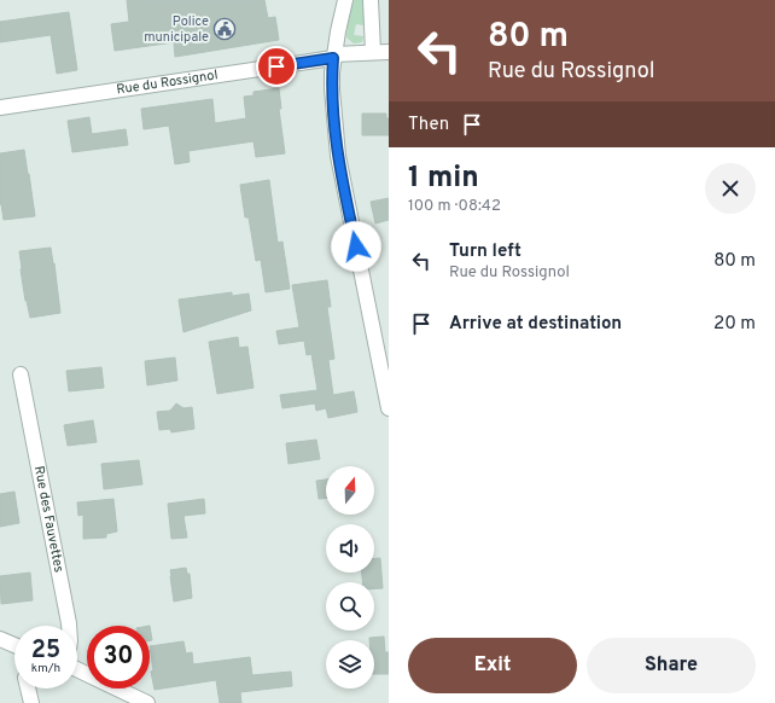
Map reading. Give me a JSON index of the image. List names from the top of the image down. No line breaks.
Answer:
{"streets":{"street":["Rue du Rossignol","Rue des Fauvettes"]},"places":{"public building":["Police municipale"]},"north":"top","page":{"turn":["80 m","Rue du Rossignol"],"then":"Then","heading":["1 min","100 m · 08:42"],"list":[{"name":"Turn left","note":"Rue du Rossignol","value":"80 m"},{"name":"Arrive at destination","value":"20 m"}],"speed":"25 km/h","limit":"30","buttons":["Exit","Share"]}}
